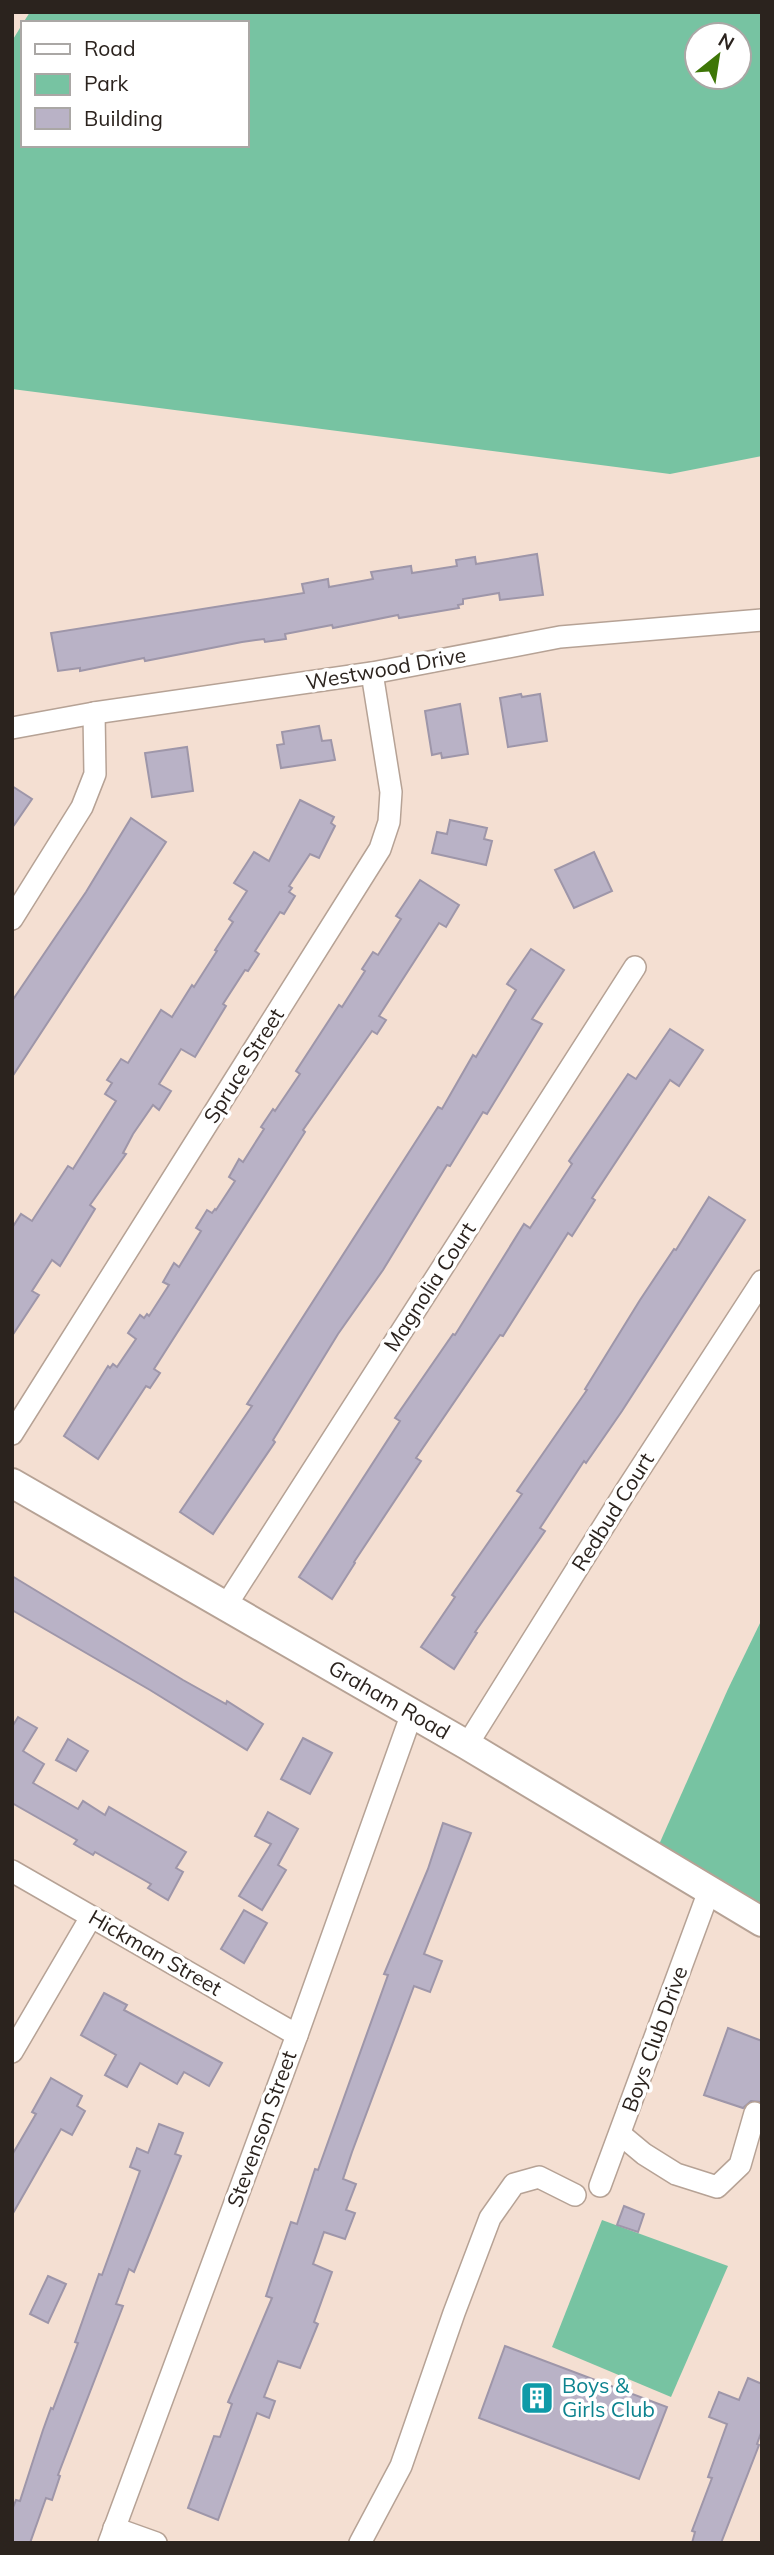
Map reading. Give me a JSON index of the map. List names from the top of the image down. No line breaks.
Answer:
{"streets":{"main road":["Graham Road"],"street":["Westwood Drive","Spruce Street","Magnolia Court","Redbud Court","Hickman Street","Boys Club Drive","Stevenson Street"]},"crossings":[["Westwood Drive","Spruce Street"],["Magnolia Court","Graham Road"],["Redbud Court","Graham Road"],["Graham Road","Boys Club Drive"],["Graham Road","Stevenson Street"],["Hickman Street","Stevenson Street"]],"places":{"building":["Boys & Girls Club"]},"legend":["Road","Park","Building"],"north":"top right"}
